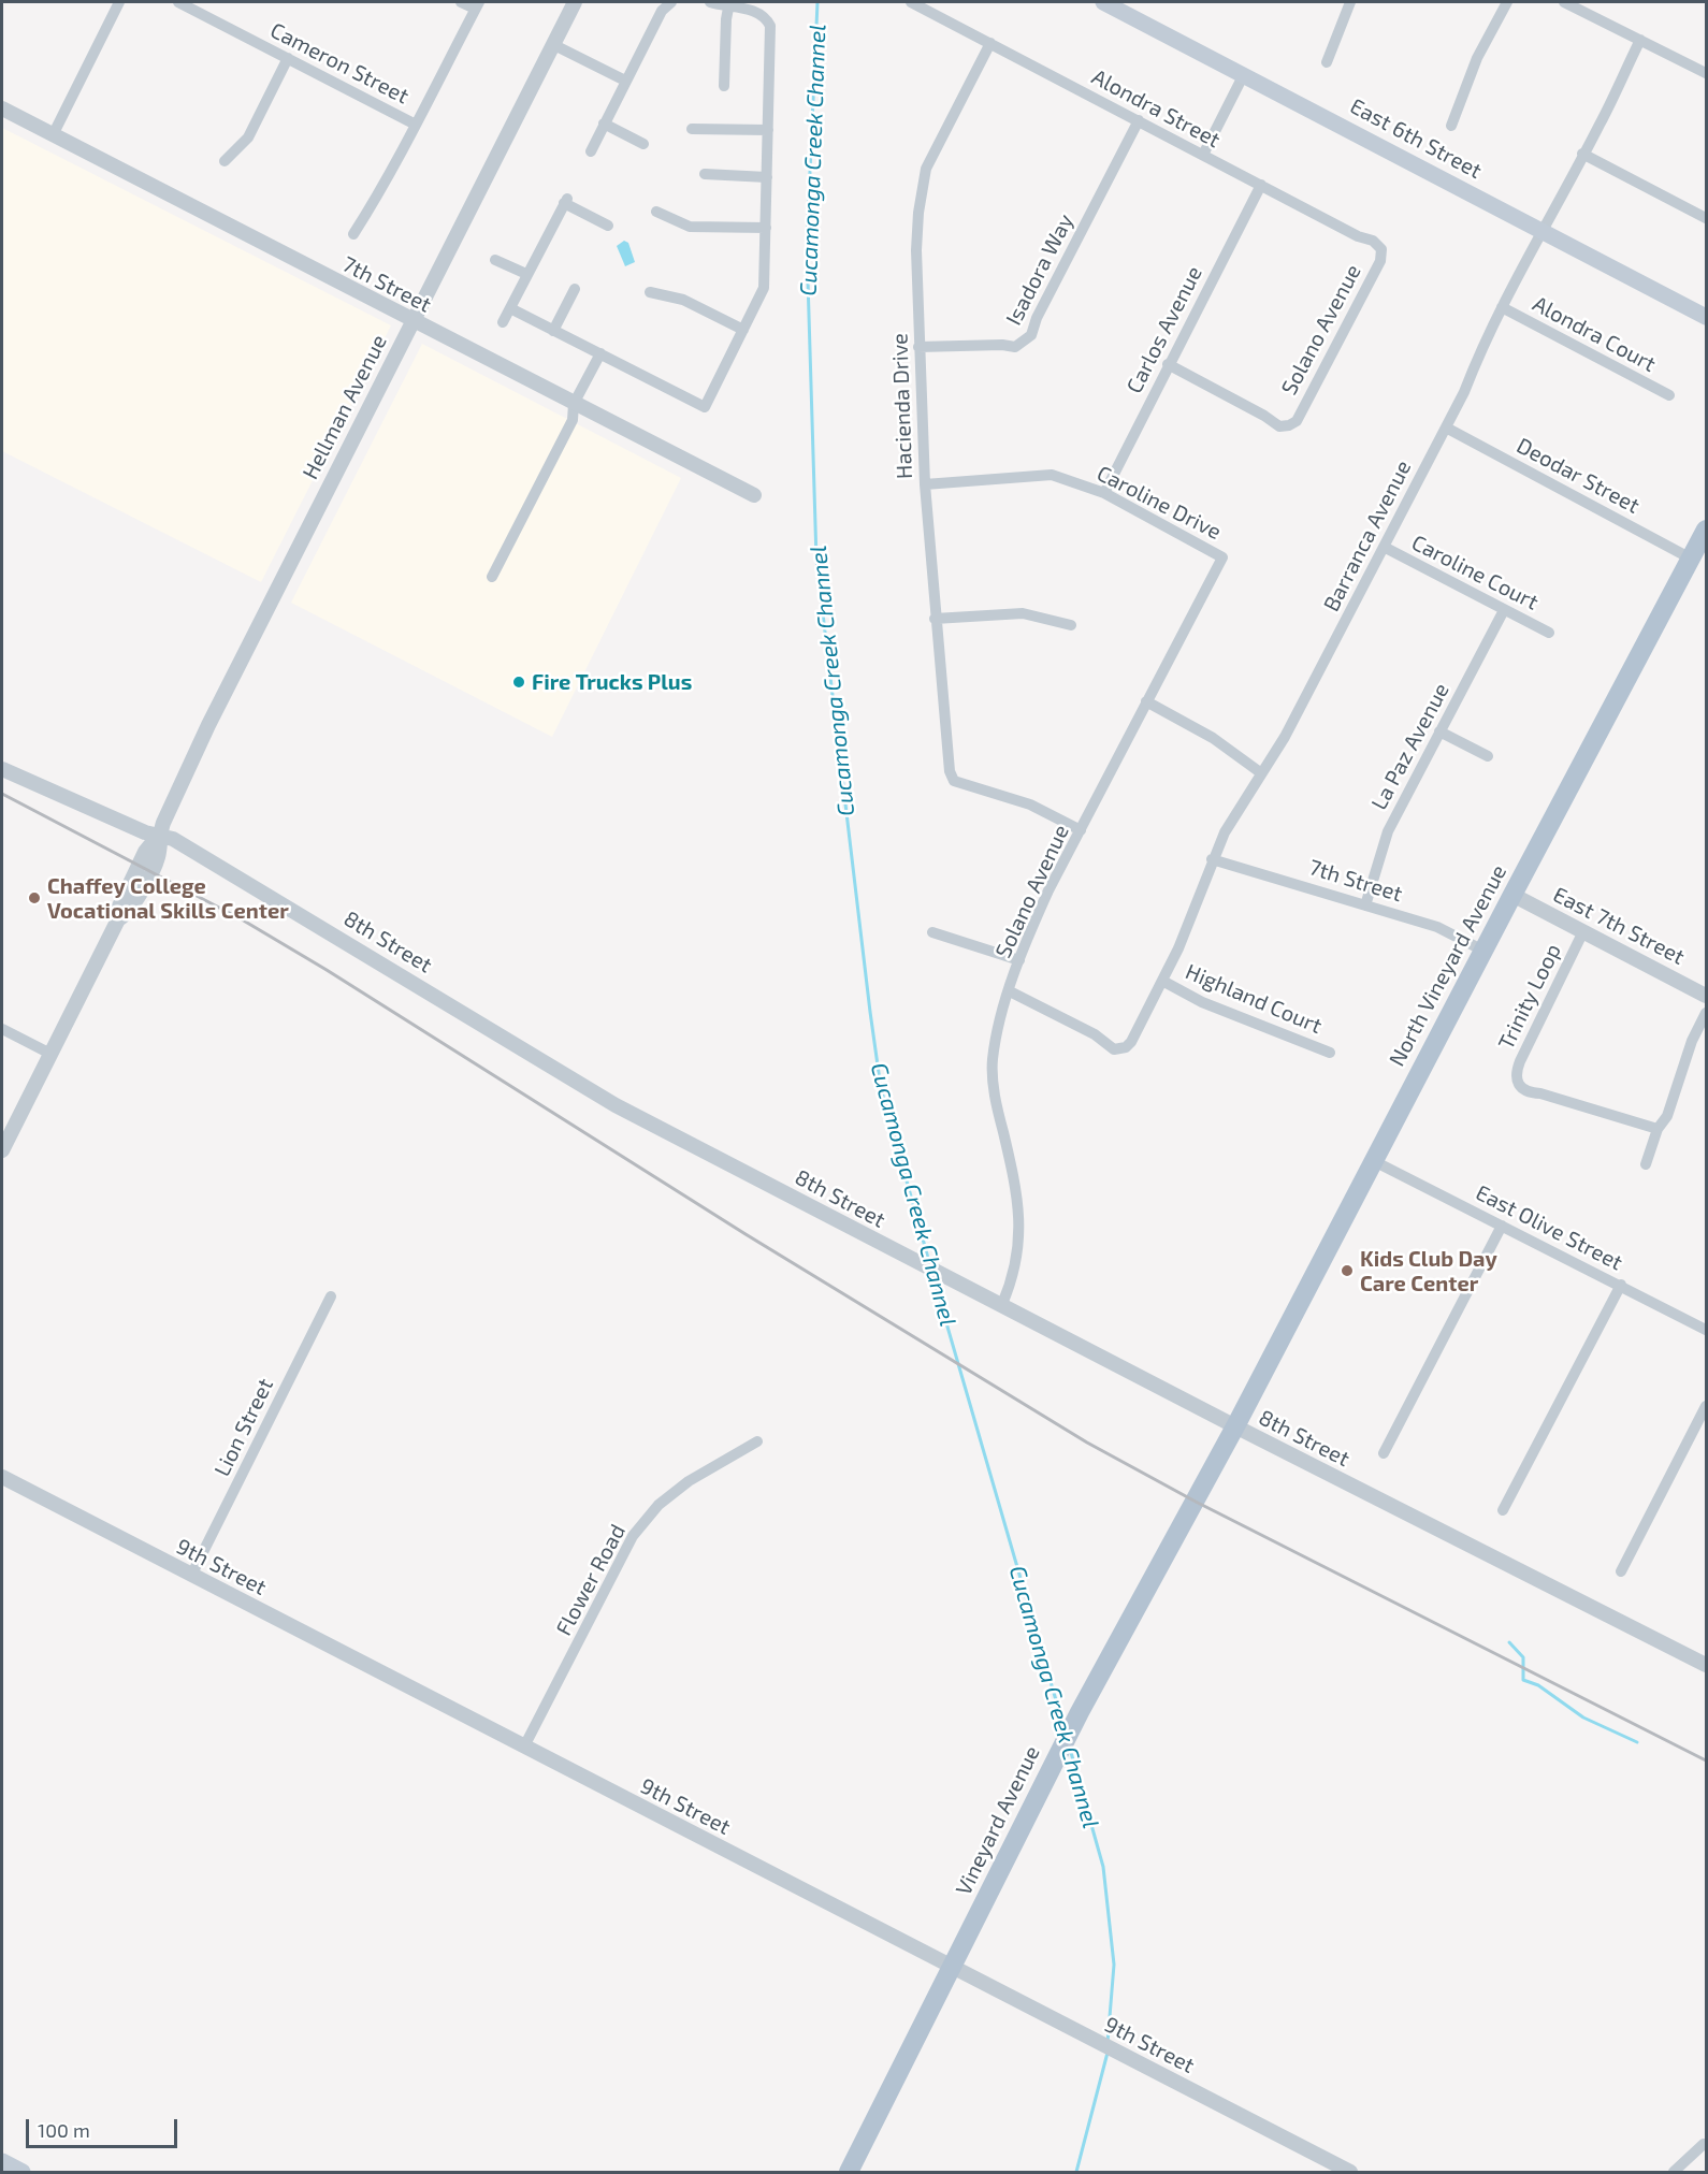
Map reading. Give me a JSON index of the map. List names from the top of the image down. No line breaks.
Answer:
{"streets":{"main road":["East 6th Street","North Vineyard Avenue","Vineyard Avenue"],"street":["Cameron Street","Alondra Street","Isadora Way","7th Street","Carlos Avenue","Solano Avenue","Alondra Court","Hacienda Drive","Hellman Avenue","Deodar Street","Caroline Drive","Barranca Avenue","Caroline Court","La Paz Avenue","East 7th Street","8th Street","Trinity Loop","Highland Court","East Olive Street","Lion Street","9th Street","Flower Road"]},"crossings":[["Alondra Street","Isadora Way"],["Alondra Street","Carlos Avenue"],["Alondra Street","Solano Avenue"],["Alondra Street","Hacienda Drive"],["East 6th Street","Barranca Avenue"],["Isadora Way","Hacienda Drive"],["7th Street","Hellman Avenue"],["7th Street","Barranca Avenue"],["7th Street","La Paz Avenue"],["7th Street","North Vineyard Avenue"],["Carlos Avenue","Solano Avenue"],["Carlos Avenue","Caroline Drive"],["Solano Avenue","Hacienda Drive"],["Solano Avenue","Caroline Drive"],["Solano Avenue","Barranca Avenue"],["Solano Avenue","8th Street"],["Alondra Court","Barranca Avenue"],["Hacienda Drive","Caroline Drive"],["Hellman Avenue","8th Street"],["Deodar Street","Barranca Avenue"],["Deodar Street","North Vineyard Avenue"],["Barranca Avenue","Caroline Court"],["Barranca Avenue","Highland Court"],["Caroline Court","La Paz Avenue"],["East 7th Street","North Vineyard Avenue"],["East 7th Street","Trinity Loop"],["8th Street","North Vineyard Avenue"],["8th Street","Vineyard Avenue"],["North Vineyard Avenue","East Olive Street"],["North Vineyard Avenue","Vineyard Avenue"],["Lion Street","9th Street"],["9th Street","Flower Road"],["9th Street","Vineyard Avenue"]],"water":["Cucamonga Creek Channel"],"places":["Fire Trucks Plus","Chaffey College Vocational Skills Center","Kids Club Day Care Center"],"scale_bar":"100 m"}
